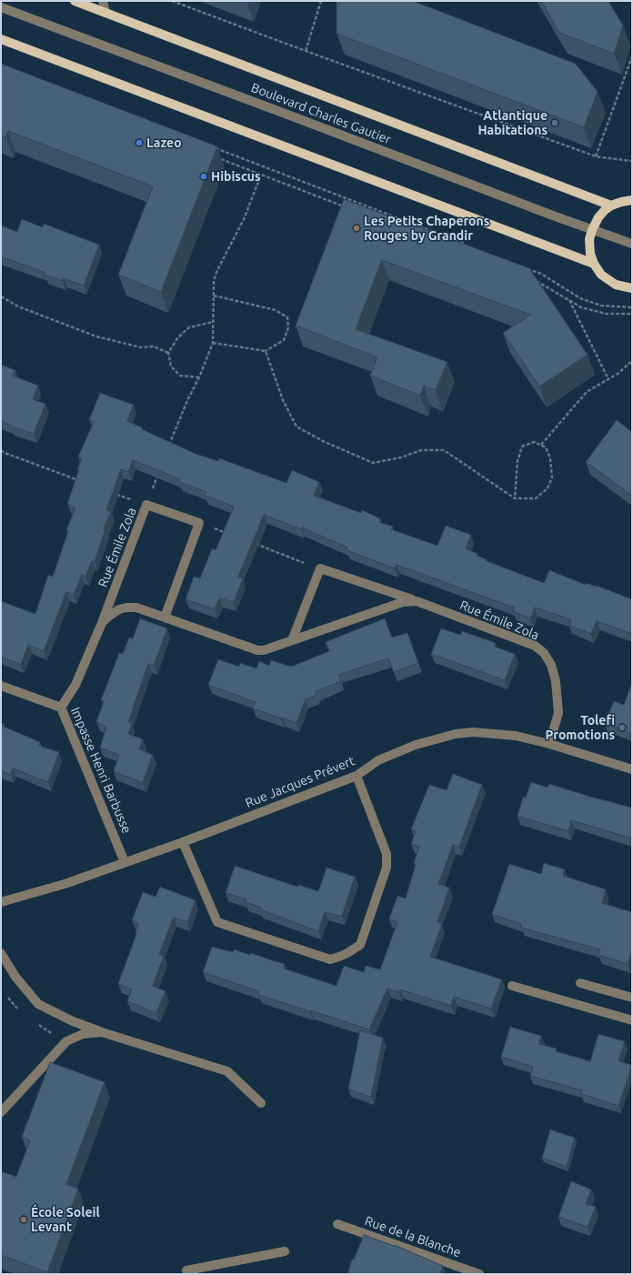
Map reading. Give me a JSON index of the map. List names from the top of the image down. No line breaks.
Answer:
{"streets":{"main road":["Boulevard Charles Gautier"],"street":["Rue Émile Zola","Impasse Henri Barbusse","Rue Jacques Prévert","Rue de la Blanche"]},"crossings":[["Rue Émile Zola","Impasse Henri Barbusse"],["Rue Émile Zola","Rue Jacques Prévert"],["Impasse Henri Barbusse","Rue Jacques Prévert"]],"places":["Atlantique Habitations","Lazeo","Hibiscus","Les Petits Chaperons Rouges by Grandir","Tolefi Promotions","École Soleil Levant"]}
